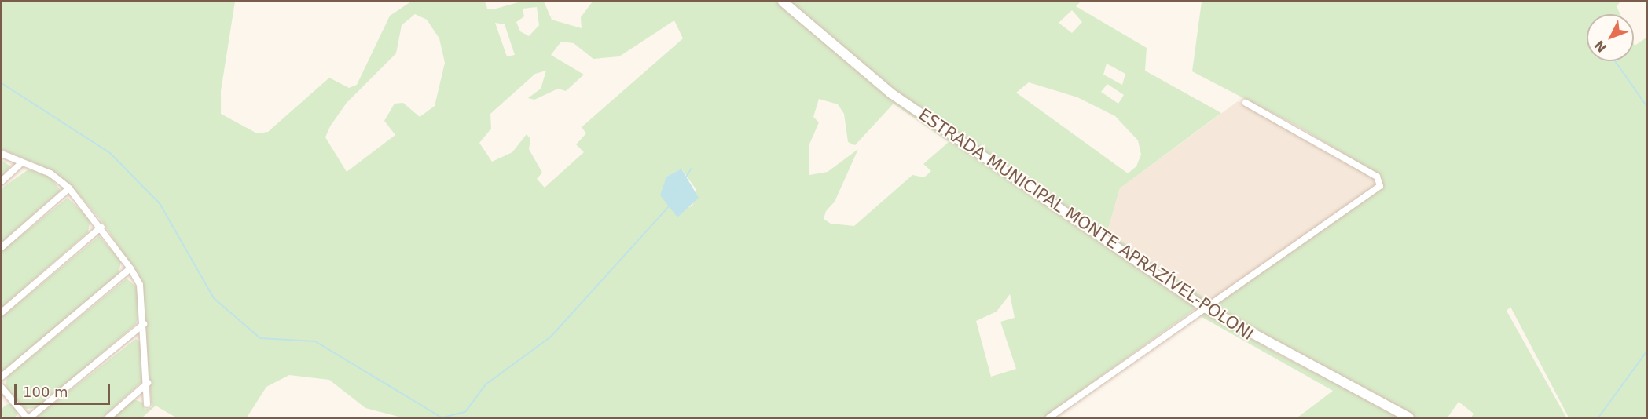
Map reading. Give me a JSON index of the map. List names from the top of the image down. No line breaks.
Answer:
{"streets":{"street":["ESTRADA MUNICIPAL MONTE APRAZÍVEL-POLONI"]},"scale_bar":"100 m","north":"bottom left"}
